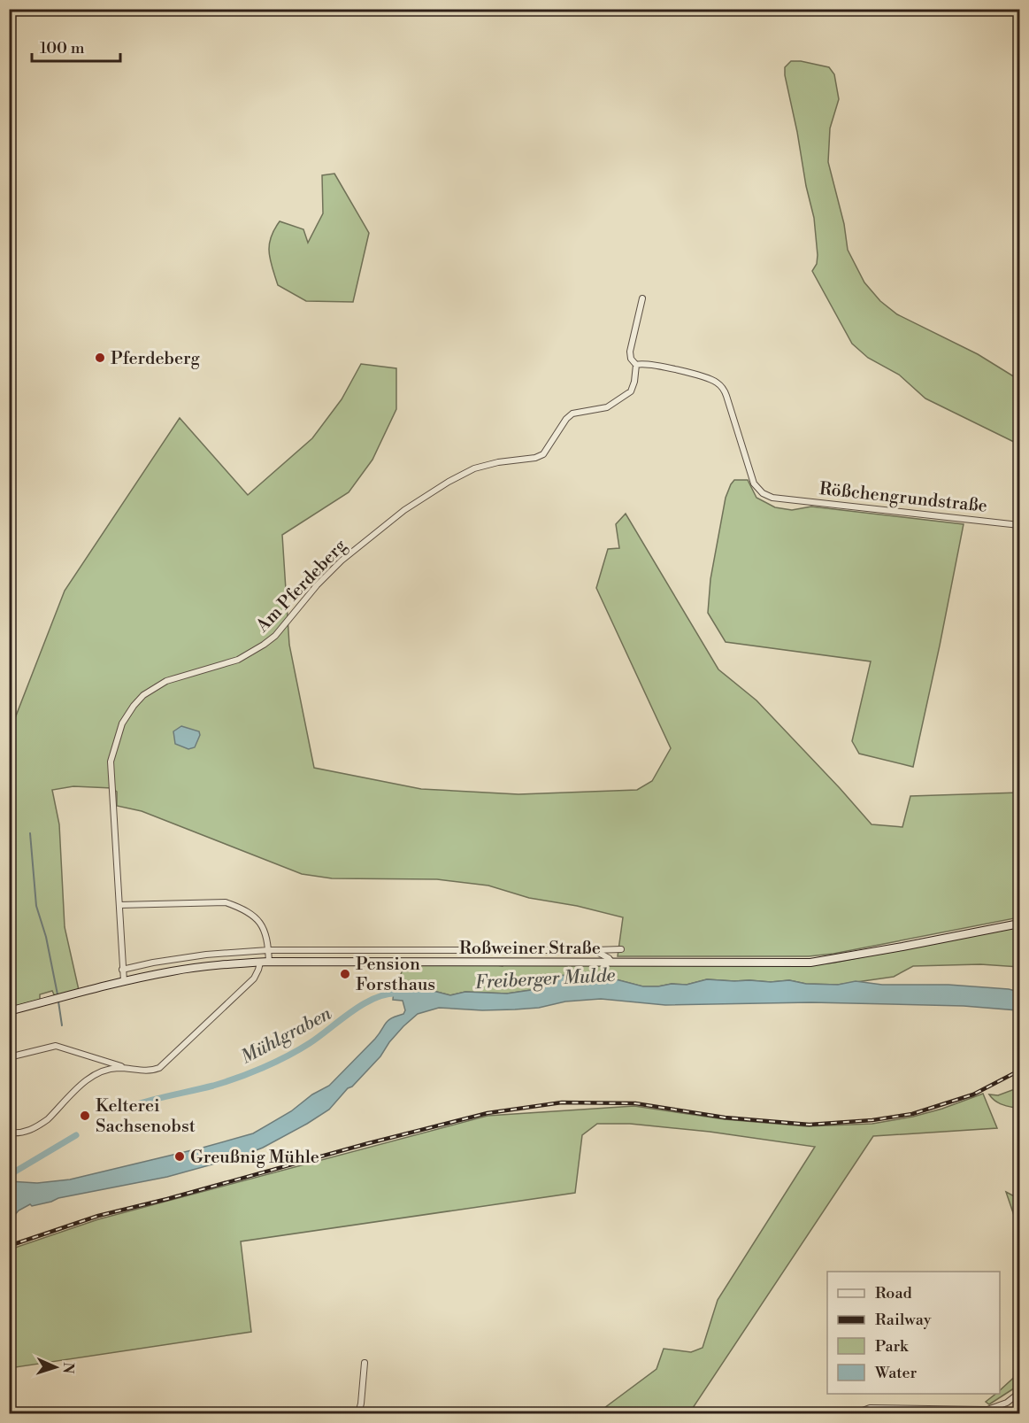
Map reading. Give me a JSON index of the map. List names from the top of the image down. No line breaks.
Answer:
{"streets":{"main road":["Roßweiner Straße"],"street":["Rößchengrundstraße","Am Pferdeberg"]},"crossings":[["Rößchengrundstraße","Am Pferdeberg"],["Am Pferdeberg","Roßweiner Straße"]],"water":["Freiberger Mulde","Mühlgraben"],"places":["Pferdeberg","Pension Forsthaus","Kelterei Sachsenobst","Greußnig Mühle"],"legend":["Road","Railway","Park","Water"],"scale_bar":"100 m","north":"right"}
